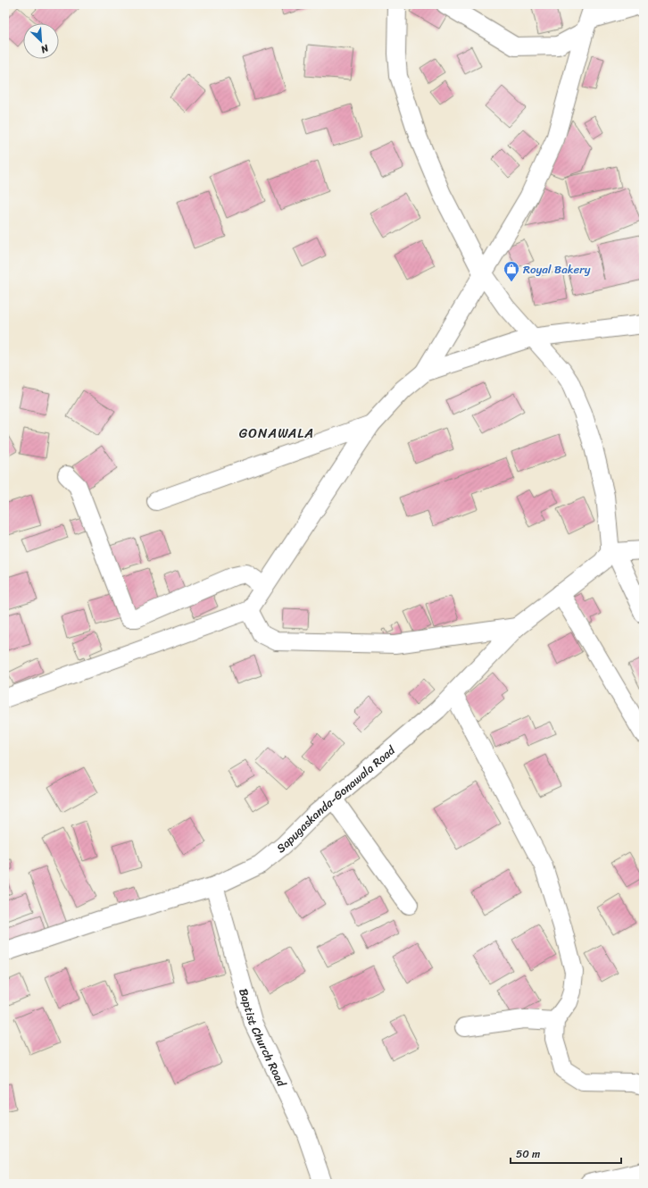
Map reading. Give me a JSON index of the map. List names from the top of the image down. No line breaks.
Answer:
{"streets":{"street":["Sapugaskanda-Gonawala Road","Baptist Church Road"]},"crossings":[["Sapugaskanda-Gonawala Road","Baptist Church Road"]],"districts":["GONAWALA"],"places":{"shop":["Royal Bakery"]},"scale_bar":"50 m","north":"bottom right"}
